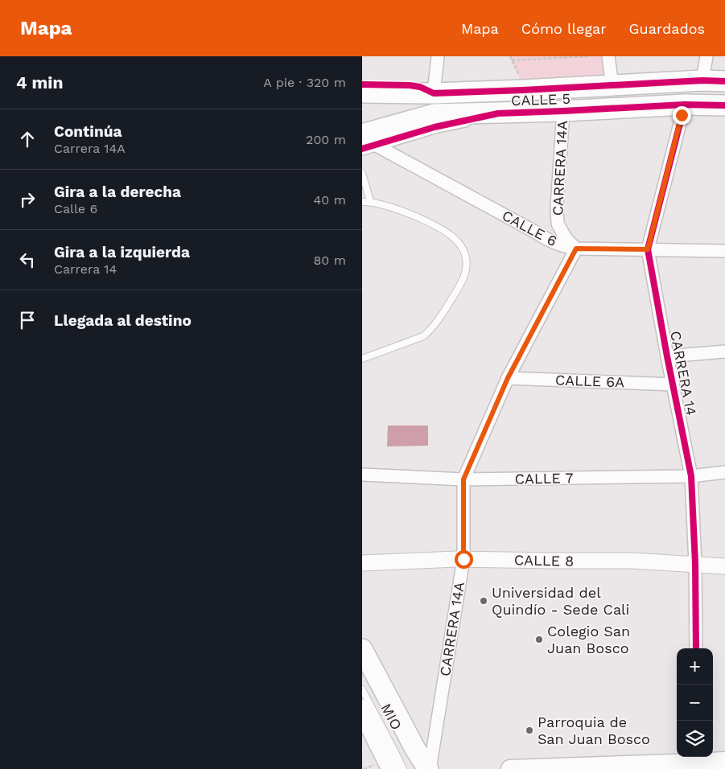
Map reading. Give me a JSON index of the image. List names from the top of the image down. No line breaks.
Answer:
{"streets":{"main road":["CALLE 5"],"street":["CARRERA 14A","CALLE 6","CARRERA 14","CALLE 6A","CALLE 7","CALLE 8"],"lane":["MIO"]},"crossings":[["CALLE 5","CARRERA 14A"],["CALLE 5","CALLE 6"],["CALLE 5","CARRERA 14"],["CARRERA 14A","CALLE 6"],["CARRERA 14A","CALLE 6A"],["CARRERA 14A","CALLE 7"],["CARRERA 14A","CALLE 8"],["CALLE 6","CARRERA 14"],["CARRERA 14","CALLE 6A"],["CARRERA 14","CALLE 7"],["CARRERA 14","CALLE 8"]],"places":["Universidad del Quindío - Sede Cali","Colegio San Juan Bosco","Parroquia de San Juan Bosco"],"page":{"header":"Mapa","nav":["Mapa","Cómo llegar","Guardados"],"heading":["4 min","A pie · 320 m"],"list":[["Continúa","Carrera 14A","200 m"],["Gira a la derecha","Calle 6","40 m"],["Gira a la izquierda","Carrera 14","80 m"],"Llegada al destino"],"map_buttons":["+","−"]}}
